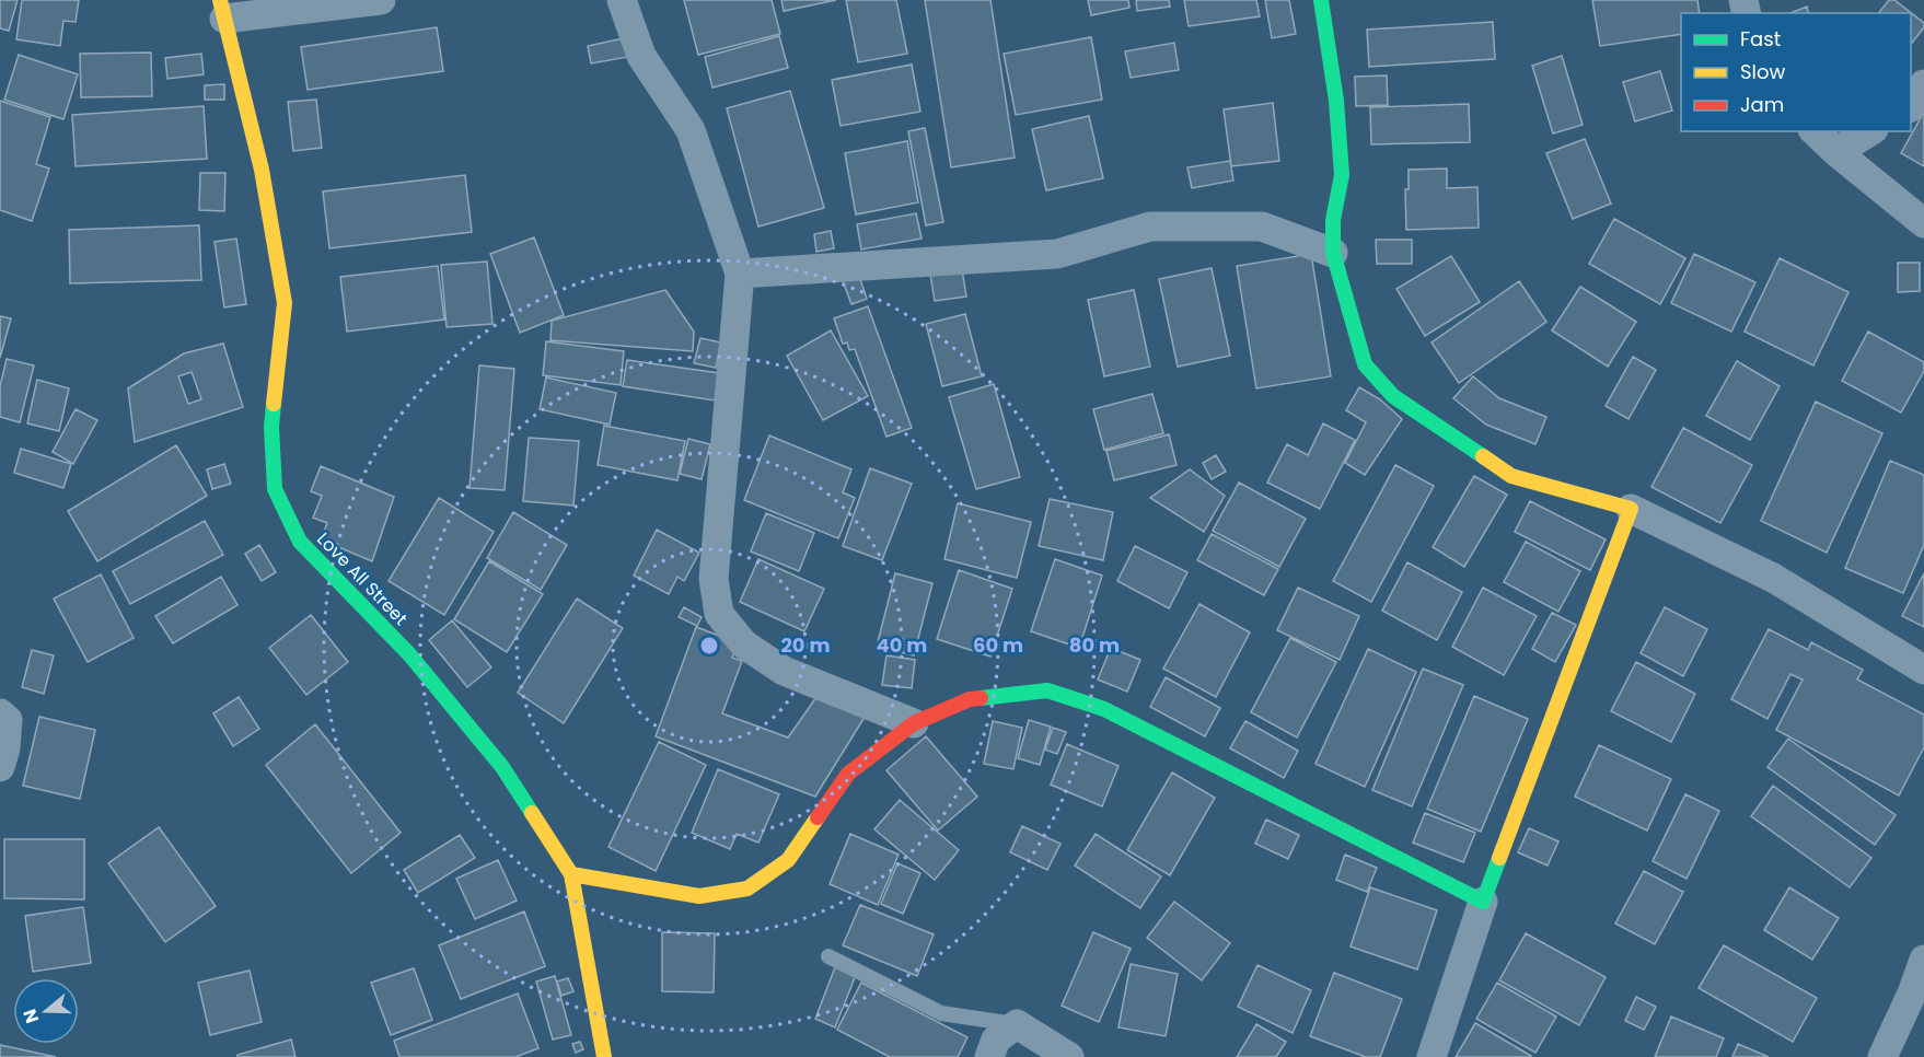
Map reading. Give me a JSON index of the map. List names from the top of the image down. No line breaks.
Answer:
{"streets":{"street":["Love All Street"]},"legend":["Fast","Slow","Jam"],"north":"left","rings":["20 m","40 m","60 m","80 m"]}
